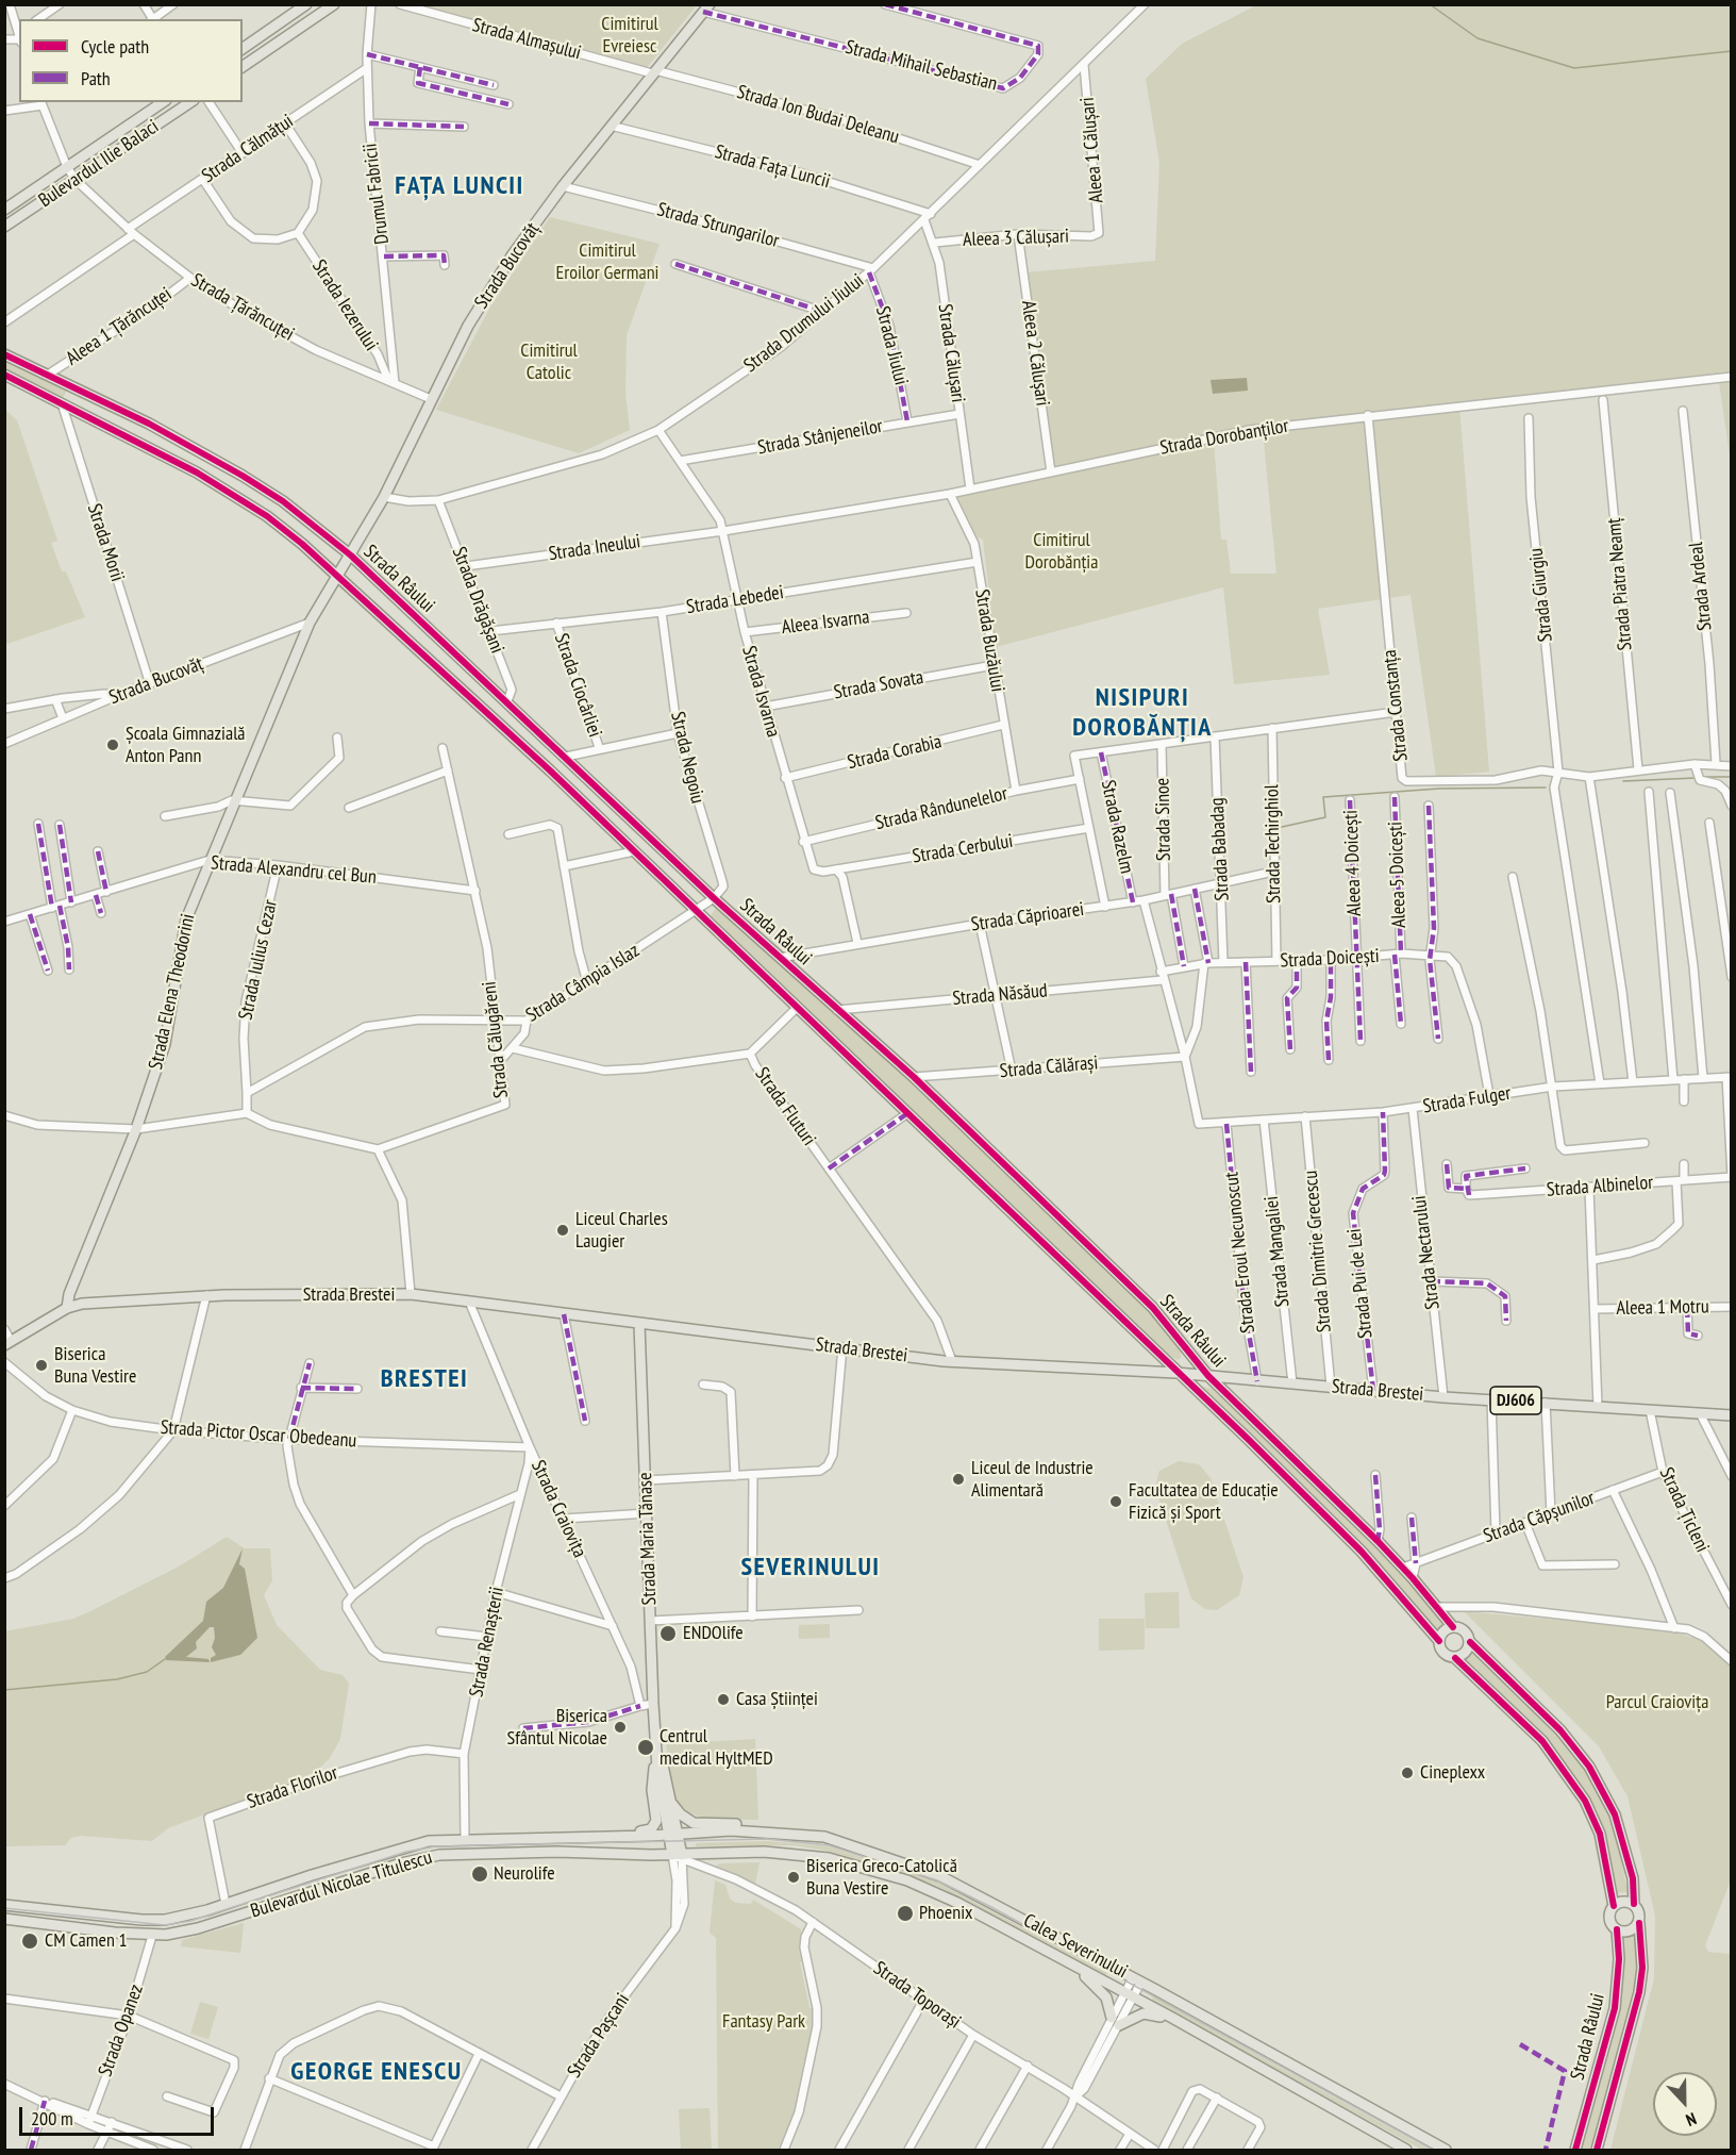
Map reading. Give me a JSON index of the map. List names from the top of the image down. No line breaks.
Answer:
{"streets":{"main road":["Bulevardul Ilie Balaci","Strada Bucovăț","Strada Râului","Strada Elena Theodorini","Strada Brestei","DJ606","Strada Maria Tănase","Bulevardul Nicolae Titulescu","Calea Severinului"],"street":["Strada Almașului","Strada Mihail Sebastian","Strada Ion Budai Deleanu","Strada Călmățui","Aleea 1 Călușari","Strada Fața Luncii","Drumul Fabricii","Strada Strungarilor","Aleea 3 Călușari","Strada Iezerului","Strada Țărăncuței","Strada Drumului Jiului","Aleea 1 Țărăncuței","Strada Jiului","Strada Călușari","Aleea 2 Călușari","Strada Stânjeneilor","Strada Dorobanților","Strada Morii","Strada Ineului","Strada Piatra Neamț","Strada Ardeal","Strada Giurgiu","Strada Drăgășani","Strada Lebedei","Aleea Isvarna","Strada Buzăului","Strada Ciocârliei","Strada Sovata","Strada Isvarna","Strada Constanța","Strada Corabia","Strada Negoiu","Strada Rândunelelor","Strada Sinoe","Strada Razelm","Strada Techirghiol","Strada Cerbului","Strada Babadag","Aleea 4 Doicești","Strada Alexandru cel Bun","Aleea 5 Doicești","Strada Căprioarei","Strada Doicești","Strada Iulius Cezar","Strada Câmpia Islaz","Strada Năsăud","Strada Călugăreni","Strada Călărași","Strada Fulger","Strada Fluturi","Strada Albinelor","Strada Mangaliei","Strada Dimitrie Grecescu","Strada Eroul Necunoscut","Strada Nectarului","Strada Pui de Lei","Aleea 1 Motru","Strada Pictor Oscar Obedeanu","Strada Craiovița","Strada Țicleni","Strada Căpșunilor","Strada Renașterii","Strada Florilor","Strada Toporași","Strada Opanez","Strada Pașcani"]},"crossings":[["Strada Almașului","Strada Ion Budai Deleanu"],["Strada Almașului","Strada Bucovăț"],["Strada Mihail Sebastian","Strada Bucovăț"],["Strada Ion Budai Deleanu","Strada Bucovăț"],["Strada Ion Budai Deleanu","Strada Drumului Jiului"],["Strada Călmățui","Drumul Fabricii"],["Strada Călmățui","Strada Iezerului"],["Strada Călmățui","Strada Țărăncuței"],["Aleea 1 Călușari","Aleea 3 Călușari"],["Aleea 1 Călușari","Strada Drumului Jiului"],["Bulevardul Ilie Balaci","Strada Țărăncuței"],["Strada Fața Luncii","Strada Bucovăț"],["Strada Fața Luncii","Strada Drumului Jiului"],["Drumul Fabricii","Strada Iezerului"],["Drumul Fabricii","Strada Țărăncuței"],["Strada Strungarilor","Strada Bucovăț"],["Strada Strungarilor","Strada Drumului Jiului"],["Strada Strungarilor","Strada Jiului"],["Aleea 3 Călușari","Strada Călușari"],["Aleea 3 Călușari","Aleea 2 Călușari"],["Strada Bucovăț","Strada Țărăncuței"],["Strada Bucovăț","Strada Drumului Jiului"],["Strada Bucovăț","Strada Morii"],["Strada Bucovăț","Strada Râului"],["Strada Bucovăț","Strada Elena Theodorini"],["Strada Iezerului","Strada Țărăncuței"],["Strada Țărăncuței","Aleea 1 Țărăncuței"],["Strada Drumului Jiului","Strada Jiului"],["Strada Drumului Jiului","Strada Călușari"],["Strada Drumului Jiului","Strada Drăgășani"],["Strada Drumului Jiului","Strada Isvarna"],["Aleea 1 Țărăncuței","Strada Râului"],["Strada Jiului","Strada Stânjeneilor"],["Strada Călușari","Strada Stânjeneilor"],["Strada Călușari","Strada Dorobanților"],["Aleea 2 Călușari","Strada Dorobanților"],["Strada Stânjeneilor","Strada Isvarna"],["Strada Dorobanților","Strada Ineului"],["Strada Dorobanților","Strada Buzăului"],["Strada Dorobanților","Strada Isvarna"],["Strada Dorobanților","Strada Constanța"],["Strada Morii","Strada Râului"],["Strada Ineului","Strada Drăgășani"],["Strada Ineului","Strada Isvarna"],["Strada Râului","Strada Drăgășani"],["Strada Râului","Strada Negoiu"],["Strada Râului","Strada Căprioarei"],["Strada Râului","Strada Câmpia Islaz"],["Strada Râului","Strada Elena Theodorini"],["Strada Râului","Strada Năsăud"],["Strada Râului","Strada Călărași"],["Strada Râului","Strada Brestei"],["Strada Râului","Strada Căpșunilor"],["Strada Piatra Neamț","Strada Constanța"],["Strada Ardeal","Strada Constanța"],["Strada Giurgiu","Strada Constanța"],["Strada Giurgiu","Strada Fulger"],["Strada Drăgășani","Strada Lebedei"],["Strada Lebedei","Strada Buzăului"],["Strada Lebedei","Strada Ciocârliei"],["Strada Lebedei","Strada Isvarna"],["Strada Lebedei","Strada Negoiu"],["Aleea Isvarna","Strada Isvarna"],["Strada Buzăului","Strada Sovata"],["Strada Buzăului","Strada Corabia"],["Strada Buzăului","Strada Rândunelelor"],["Strada Sovata","Strada Isvarna"],["Strada Isvarna","Strada Corabia"],["Strada Isvarna","Strada Rândunelelor"],["Strada Isvarna","Strada Cerbului"],["Strada Negoiu","Strada Câmpia Islaz"],["Strada Sinoe","Strada Căprioarei"],["Strada Sinoe","Strada Doicești"],["Strada Razelm","Strada Căprioarei"],["Strada Techirghiol","Strada Căprioarei"],["Strada Techirghiol","Strada Doicești"],["Strada Babadag","Strada Căprioarei"],["Strada Babadag","Strada Doicești"],["Aleea 4 Doicești","Strada Doicești"],["Strada Alexandru cel Bun","Strada Iulius Cezar"],["Strada Alexandru cel Bun","Strada Elena Theodorini"],["Strada Alexandru cel Bun","Strada Călugăreni"],["Aleea 5 Doicești","Strada Doicești"],["Strada Doicești","Strada Fulger"],["Strada Iulius Cezar","Strada Câmpia Islaz"],["Strada Câmpia Islaz","Strada Călugăreni"],["Strada Elena Theodorini","Strada Brestei"],["Strada Călărași","Strada Fulger"],["Strada Fulger","Strada Mangaliei"],["Strada Fulger","Strada Dimitrie Grecescu"],["Strada Fulger","Strada Eroul Necunoscut"],["Strada Fulger","Strada Nectarului"],["Strada Fulger","Strada Pui de Lei"],["Strada Fluturi","Strada Brestei"],["Strada Mangaliei","Strada Brestei"],["Strada Dimitrie Grecescu","Strada Brestei"],["Strada Eroul Necunoscut","Strada Brestei"],["Strada Nectarului","Strada Brestei"],["Strada Pui de Lei","Strada Brestei"],["Strada Brestei","Strada Craiovița"],["Strada Brestei","Strada Țicleni"],["Strada Brestei","Strada Maria Tănase"],["Strada Pictor Oscar Obedeanu","Strada Craiovița"],["Strada Pictor Oscar Obedeanu","Strada Renașterii"],["Strada Craiovița","Strada Renașterii"],["Strada Țicleni","Strada Căpșunilor"],["Strada Maria Tănase","Bulevardul Nicolae Titulescu"],["Strada Maria Tănase","Calea Severinului"],["Strada Maria Tănase","Strada Toporași"],["Strada Maria Tănase","Strada Pașcani"],["Strada Renașterii","Strada Florilor"],["Strada Renașterii","Bulevardul Nicolae Titulescu"],["Strada Florilor","Bulevardul Nicolae Titulescu"],["Bulevardul Nicolae Titulescu","Calea Severinului"],["Bulevardul Nicolae Titulescu","Strada Toporași"],["Bulevardul Nicolae Titulescu","Strada Opanez"],["Bulevardul Nicolae Titulescu","Strada Pașcani"],["Calea Severinului","Strada Toporași"],["Calea Severinului","Strada Pașcani"],["Strada Toporași","Strada Pașcani"]],"districts":["FAȚA LUNCII","NISIPURI DOROBĂNȚIA","BRESTEI","SEVERINULUI","GEORGE ENESCU"],"parks":["Cimitirul Evreiesc","Cimitirul Eroilor Germani","Cimitirul Catolic","Cimitirul Dorobănția","Parcul Craiovița","Fantasy Park"],"places":["Școala Gimnazială Anton Pann","Liceul Charles Laugier","Biserica Buna Vestire","Liceul de Industrie Alimentară","Facultatea de Educație Fizică și Sport","ENDOlife","Casa Științei","Biserica Sfântul Nicolae","Centrul medical HyltMED","Cineplexx","Neurolife","Biserica Greco-Catolică Buna Vestire","Phoenix","CM Camen 1"],"legend":["Cycle path","Path"],"scale_bar":"200 m","north":"bottom"}
